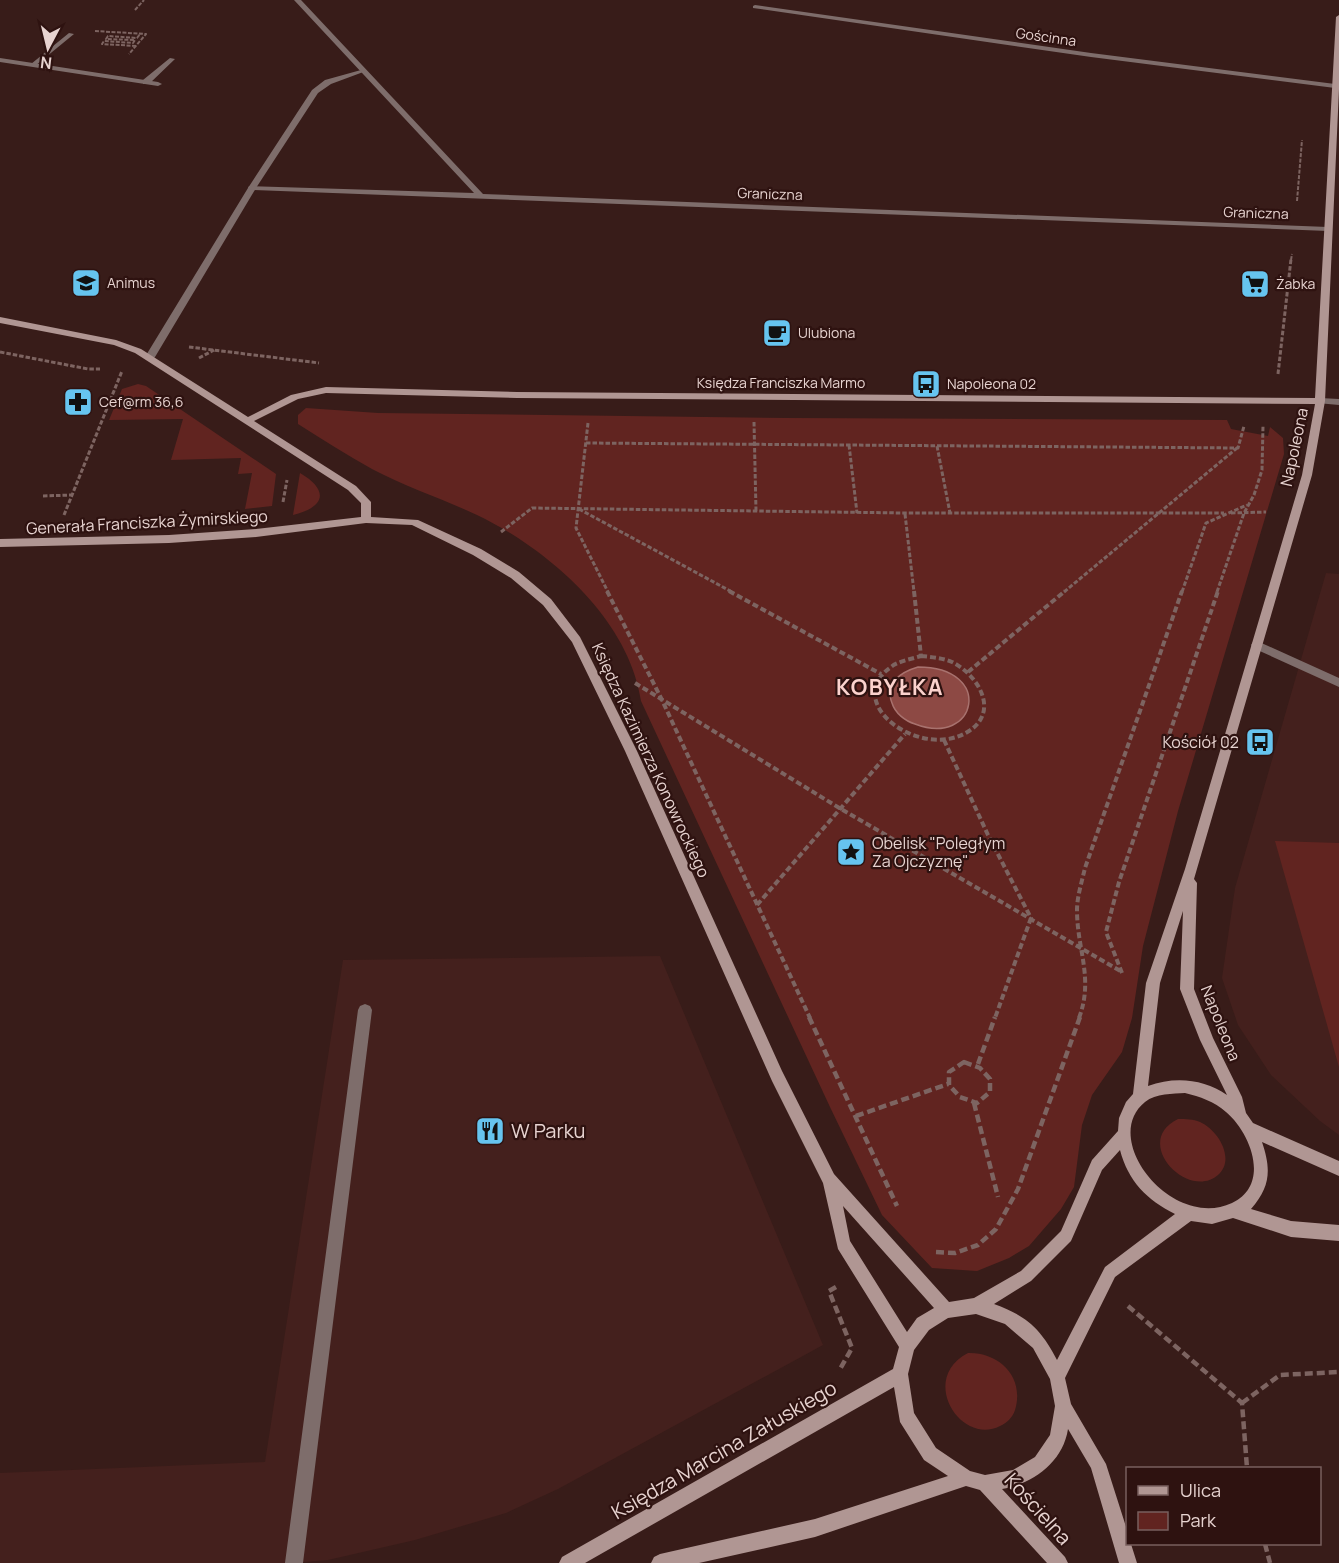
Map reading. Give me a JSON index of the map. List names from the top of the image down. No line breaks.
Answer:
{"streets":{"street":["Gościnna","Graniczna","Księdza Franciszka Marmo","Napoleona","Generała Franciszka Żymirskiego","Księdza Kazimierza Konowrockiego","Księdza Marcina Załuskiego","Kościelna"]},"crossings":[["Gościnna","Napoleona"],["Graniczna","Napoleona"],["Księdza Franciszka Marmo","Napoleona"],["Generała Franciszka Żymirskiego","Księdza Kazimierza Konowrockiego"],["Księdza Marcina Załuskiego","Kościelna"]],"districts":["KOBYŁKA"],"places":{"school or university":["Animus"],"supermarket":["Żabka"],"cafe":["Ulubiona"],"bus stop":["Napoleona 02","Kościół 02"],"pharmacy":["Cef@rm 36,6"],"place":["Obelisk \"Poległym Za Ojczyznę\""],"restaurant":["W Parku"]},"legend":["Ulica","Park"],"north":"bottom"}
